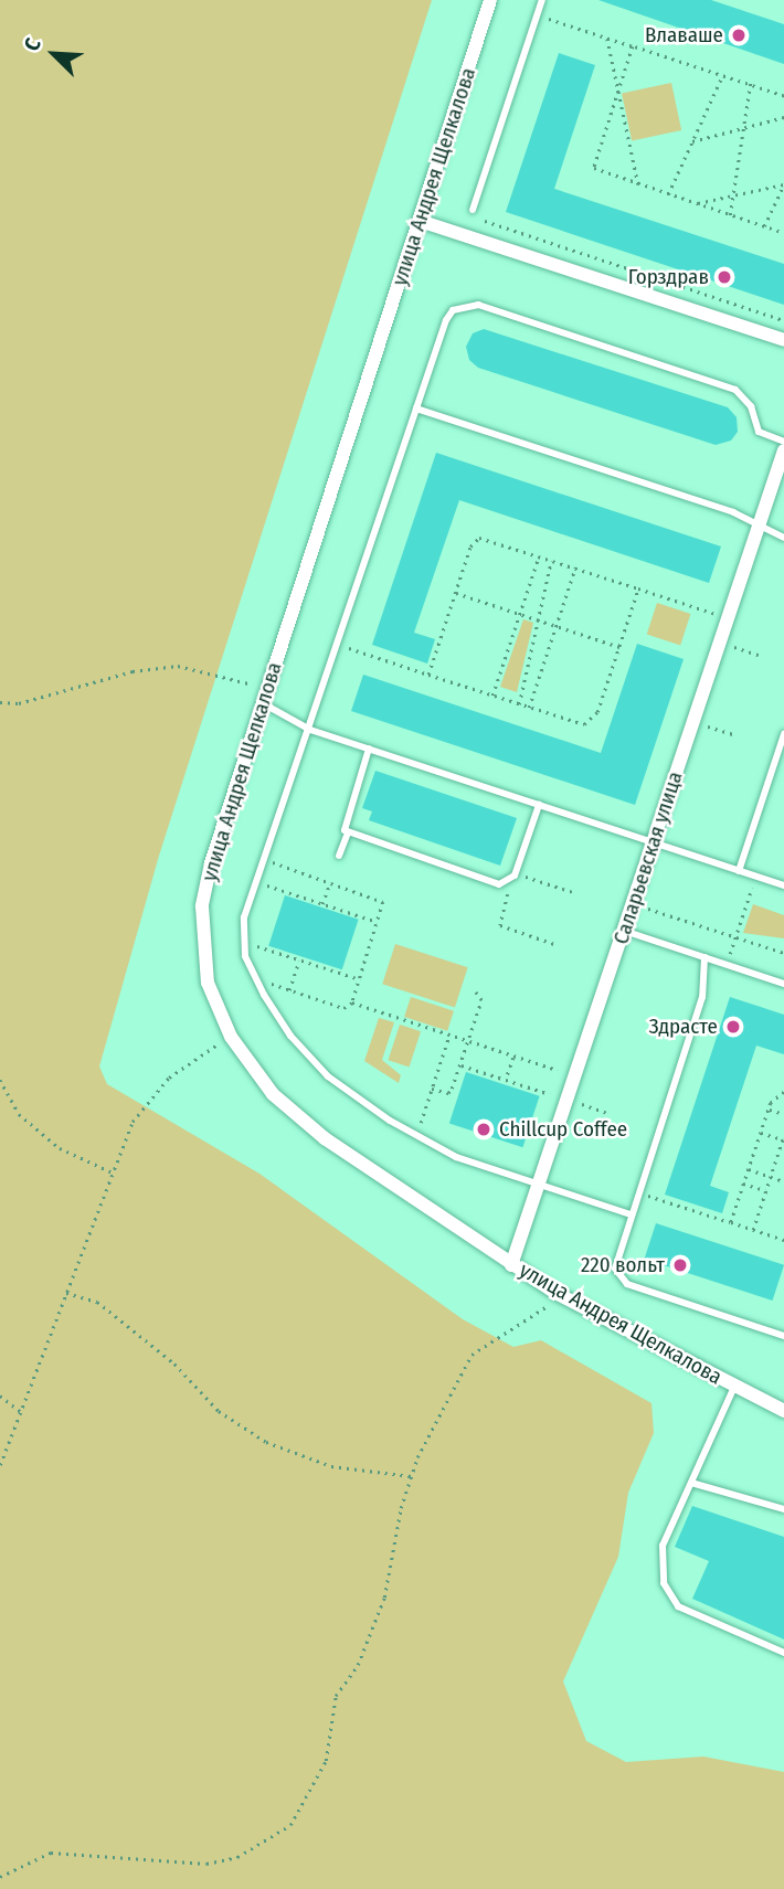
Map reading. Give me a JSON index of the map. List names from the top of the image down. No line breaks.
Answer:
{"streets":{"street":["улица Андрея Щелкалова","Саларьевская улица"]},"crossings":[["улица Андрея Щелкалова","Саларьевская улица"]],"places":["Влаваше","Горздрав","Здрасте","Chillcup Coffee","220 вольт"],"north":"top left"}
